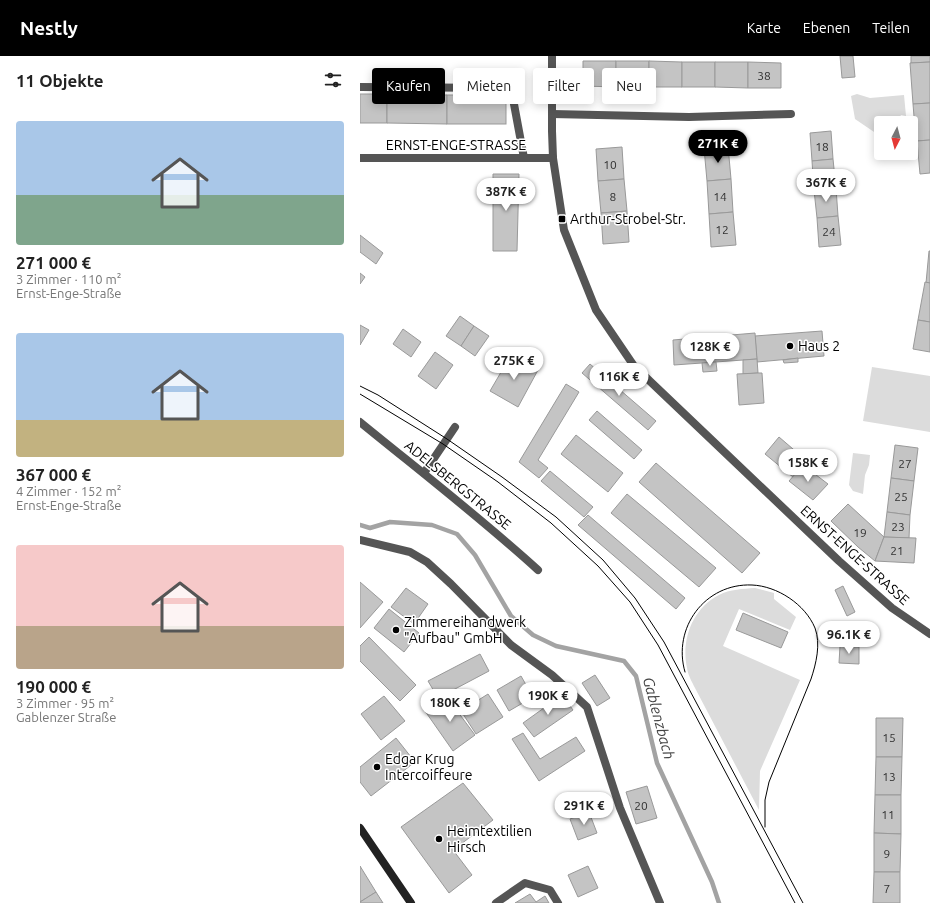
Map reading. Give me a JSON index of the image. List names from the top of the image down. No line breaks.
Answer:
{"streets":{"street":["ERNST-ENGE-STRASSE","ADELSBERGSTRASSE"]},"water":["Gablenzbach"],"places":{"transit":["Arthur-Strobel-Str."],"other":["Haus 2","Zimmereihandwerk \"Aufbau\" GmbH","Edgar Krug Intercoiffeure","Heimtextilien Hirsch"]},"house_numbers":["38","18","10","8","14","12","24","27","25","23","19","21","15","13","20","11","9","7"],"north":"bottom","page":{"header":"Nestly","nav":["Karte","Ebenen","Teilen"],"heading":"11 Objekte","chip":["Kaufen","Mieten","Filter","Neu"],"list":[{"name":"271 000 €","note":"3 Zimmer · 110 m² · Ernst-Enge-Straße"},{"name":"367 000 €","note":"4 Zimmer · 152 m² · Ernst-Enge-Straße"},{"name":"190 000 €","note":"3 Zimmer · 95 m² · Gablenzer Straße"}],"price":["271K €","367K €","387K €","128K €","275K €","116K €","158K €","96.1K €","190K €","180K €","291K €"]}}
